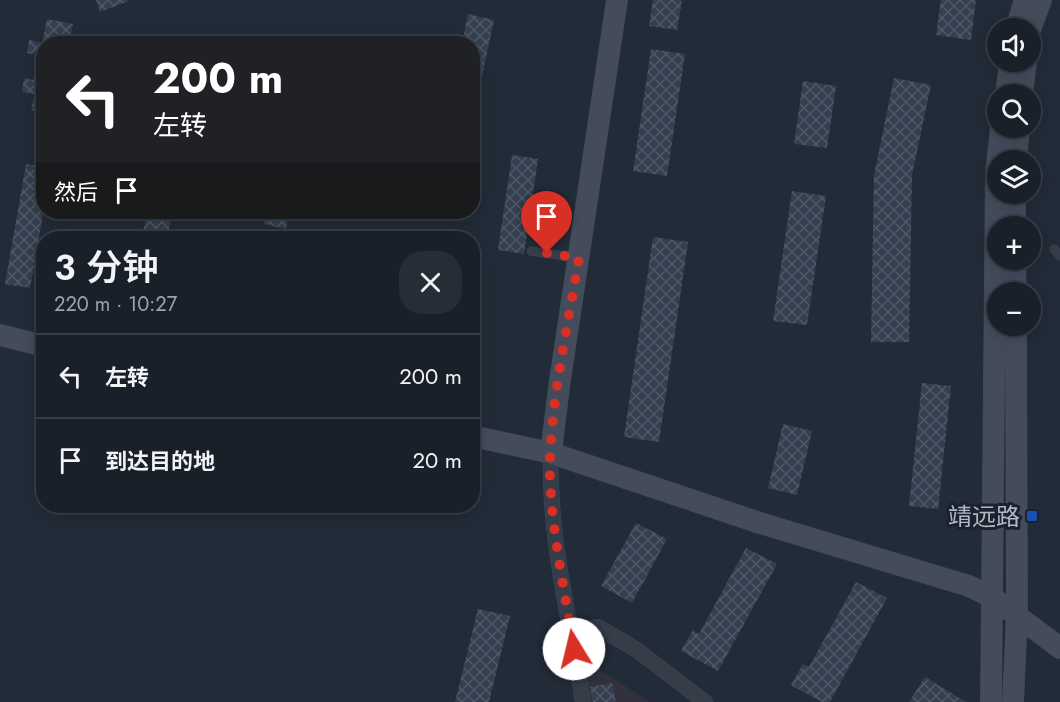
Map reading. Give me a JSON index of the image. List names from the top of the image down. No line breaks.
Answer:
{"places":{"transit":["靖远路"]},"page":{"map_buttons":["+","−"],"turn":["200 m","左转"],"then":"然后","heading":["3 分钟","220 m · 10:27"],"list":[{"name":"左转","value":"200 m"},{"name":"到达目的地","value":"20 m"}]}}
